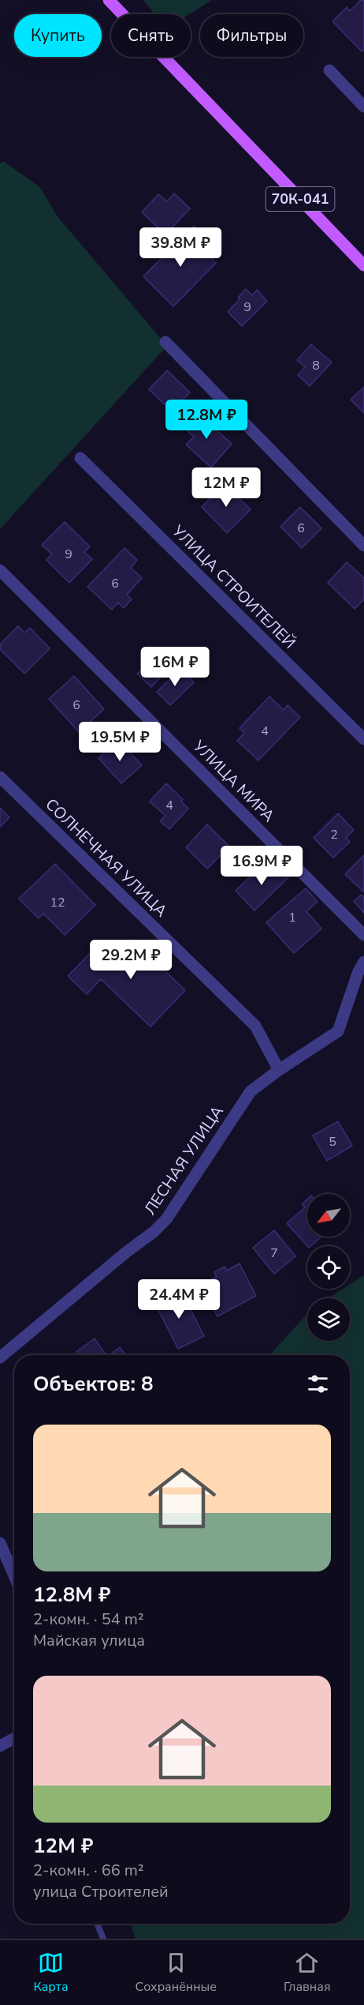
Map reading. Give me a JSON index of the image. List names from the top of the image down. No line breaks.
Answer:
{"streets":{"main road":["70К-041"],"street":["УЛИЦА СТРОИТЕЛЕЙ","УЛИЦА МИРА","СОЛНЕЧНАЯ УЛИЦА","ЛЕСНАЯ УЛИЦА"]},"crossings":[["СОЛНЕЧНАЯ УЛИЦА","ЛЕСНАЯ УЛИЦА"]],"house_numbers":["9","8","6","9","6","6","4","4","2","12","1","5","7"],"north":"bottom left","page":{"chip":["Купить","Снять","Фильтры"],"price":["39.8M ₽","12.8M ₽","12M ₽","16M ₽","19.5M ₽","16.9M ₽","29.2M ₽","24.4M ₽"],"heading":"Объектов: 8","list":[{"name":"12.8M ₽","note":"2-комн. · 54 m² · Майская улица"},{"name":"12M ₽","note":"2-комн. · 66 m² · улица Строителей"}],"tabs":["Карта","Сохранённые","Главная"]}}
